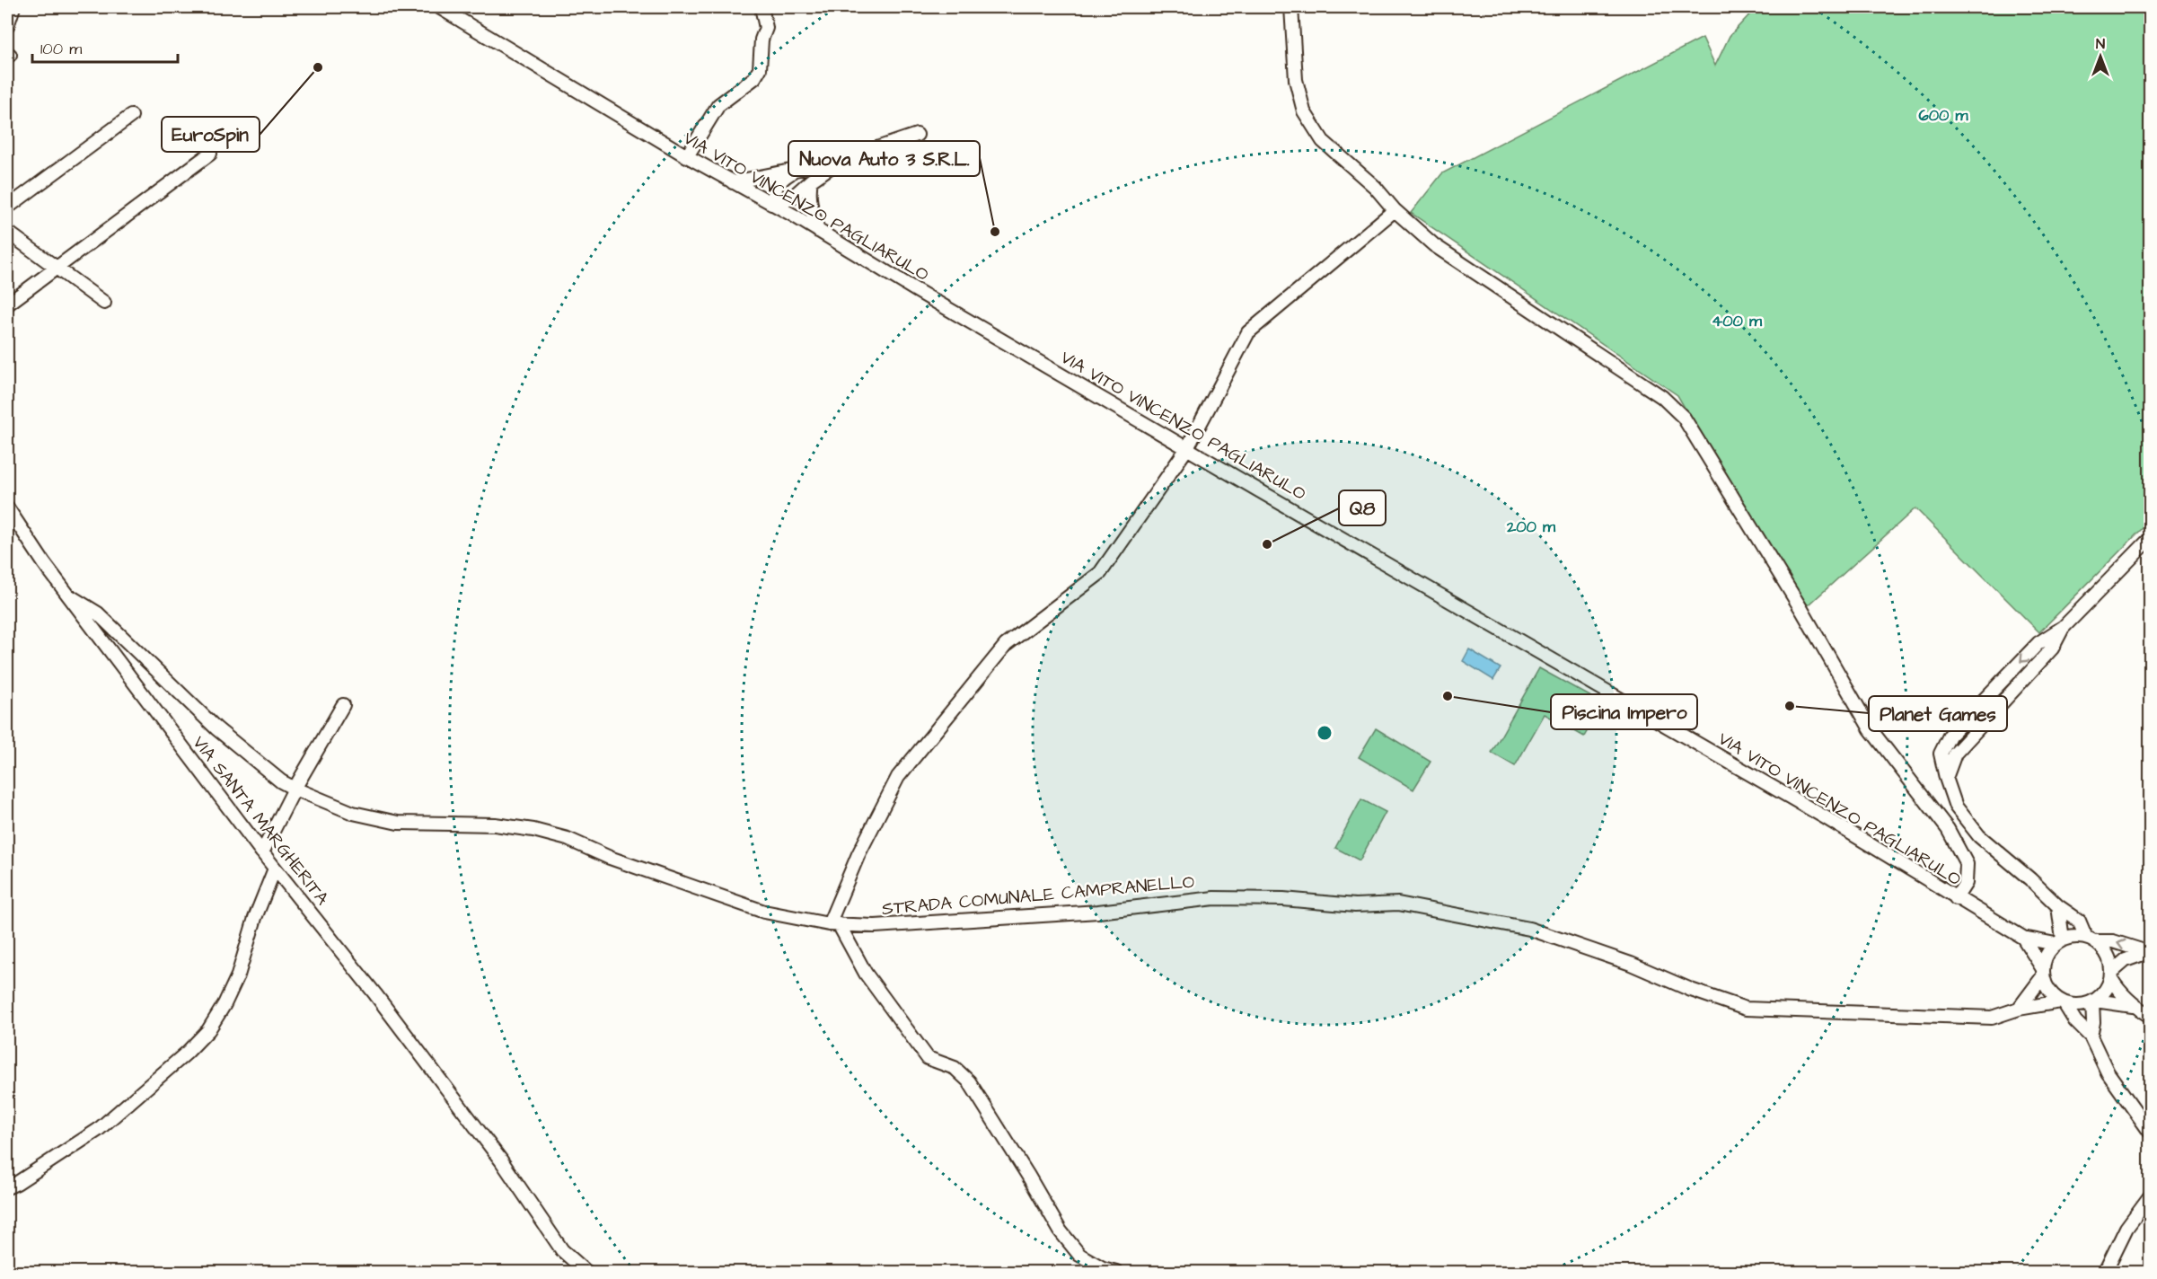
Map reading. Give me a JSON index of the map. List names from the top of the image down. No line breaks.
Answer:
{"streets":{"street":["VIA VITO VINCENZO PAGLIARULO","VIA SANTA MARGHERITA","STRADA COMUNALE CAMPRANELLO"]},"crossings":[["VIA VITO VINCENZO PAGLIARULO","STRADA COMUNALE CAMPRANELLO"],["VIA SANTA MARGHERITA","STRADA COMUNALE CAMPRANELLO"]],"places":["EuroSpin","Nuova Auto 3 S.R.L.","Q8","Piscina Impero","Planet Games"],"scale_bar":"100 m","north":"top","rings":["600 m","400 m","200 m"]}
